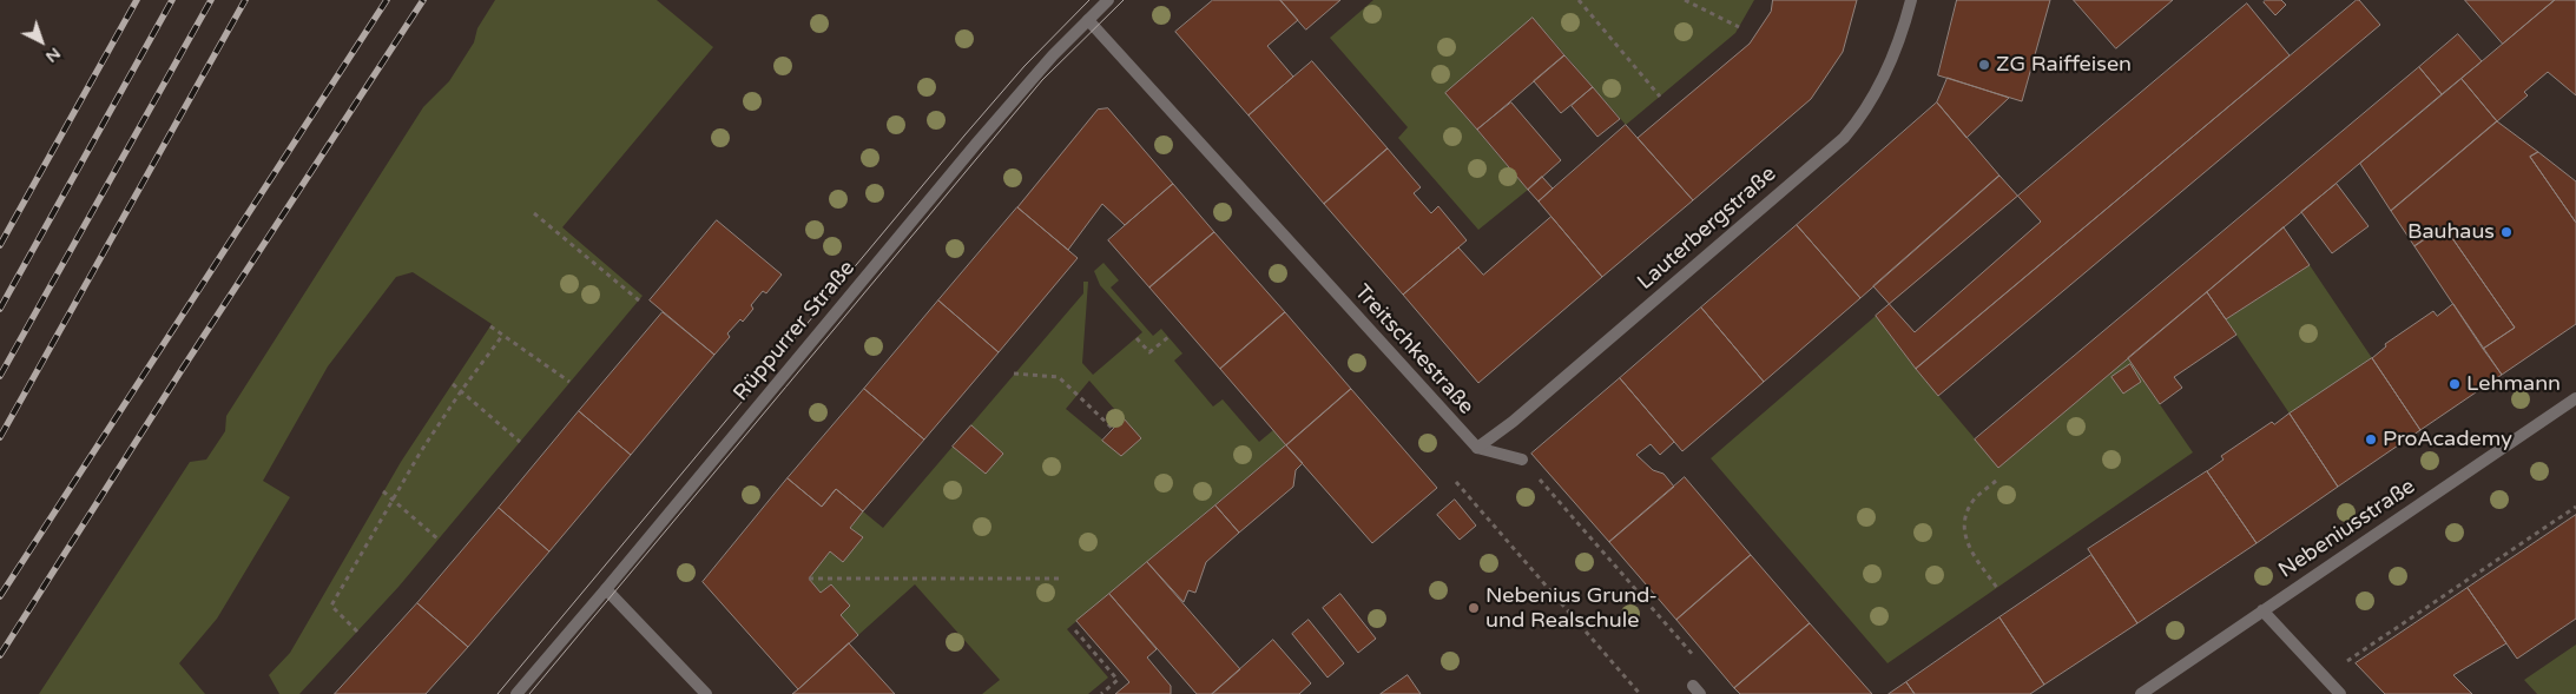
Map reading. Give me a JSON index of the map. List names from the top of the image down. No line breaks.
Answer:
{"streets":{"street":["Lauterbergstraße","Rüppurrer Straße","Treitschkestraße","Nebeniusstraße"]},"crossings":[["Lauterbergstraße","Treitschkestraße"],["Rüppurrer Straße","Treitschkestraße"]],"places":["ZG Raiffeisen","Bauhaus","Lehmann","ProAcademy","Nebenius Grund- und Realschule"],"north":"bottom right"}
